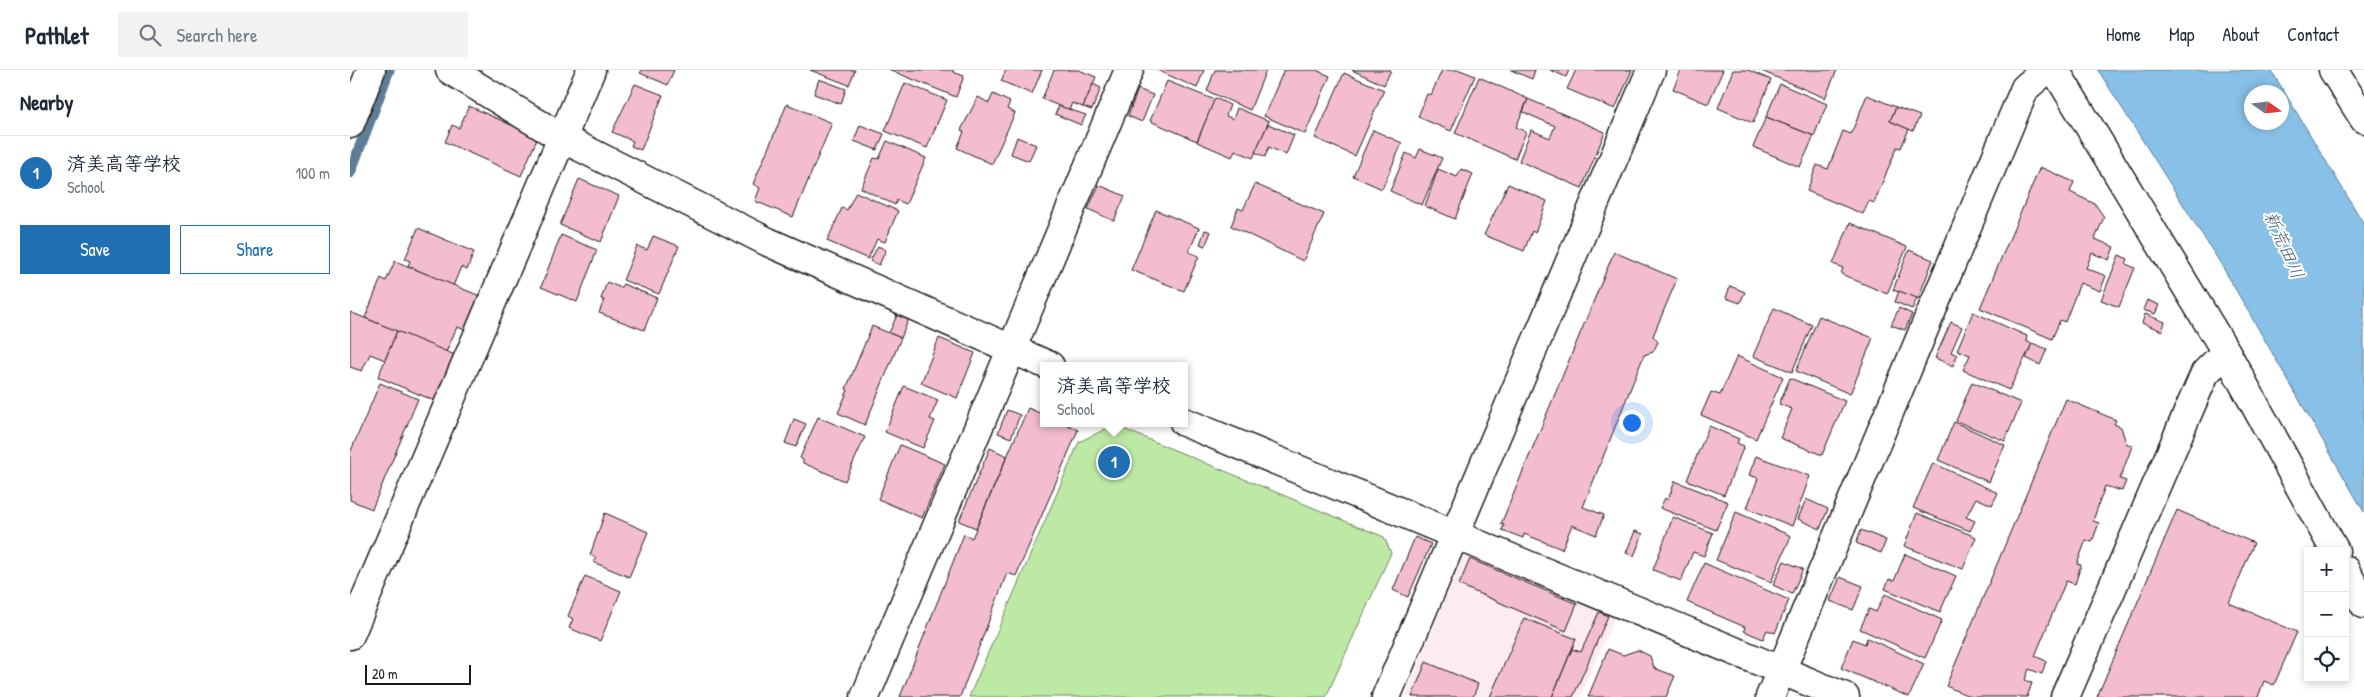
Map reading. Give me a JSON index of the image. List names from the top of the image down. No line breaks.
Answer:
{"water":["新荒田川"],"scale_bar":"20 m","north":"right","page":{"header":"Pathlet","search":"Search here","nav":["Home","Map","About","Contact"],"heading":"Nearby","list":[{"mark":"1","name":"済美高等学校","note":"School","value":"100 m"}],"buttons":["Save","Share"],"popup":["済美高等学校","School"],"pins":"1","map_buttons":["+","−"],"scale":"20 m"}}
